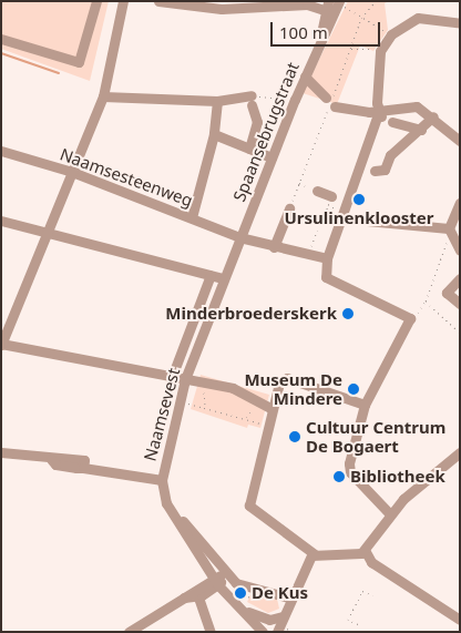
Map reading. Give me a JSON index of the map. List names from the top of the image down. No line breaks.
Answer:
{"streets":{"street":["Spaansebrugstraat","Naamsesteenweg","Naamsevest"]},"crossings":[["Spaansebrugstraat","Naamsesteenweg"],["Spaansebrugstraat","Naamsevest"],["Naamsesteenweg","Naamsevest"]],"places":["Ursulinenklooster","Minderbroederskerk","Museum De Mindere","Cultuur Centrum De Bogaert","Bibliotheek","De Kus"],"scale_bar":"100 m"}
